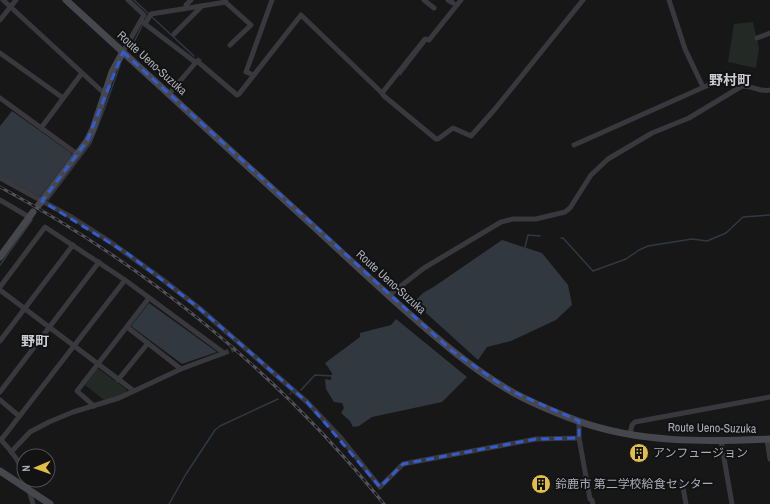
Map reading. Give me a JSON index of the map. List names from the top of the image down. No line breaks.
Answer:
{"streets":{"main road":["Route Ueno-Suzuka"]},"districts":["野村町","野町"],"places":{"building":["アンフュージョン","鈴鹿市 第二学校給食センター"]},"north":"left"}
